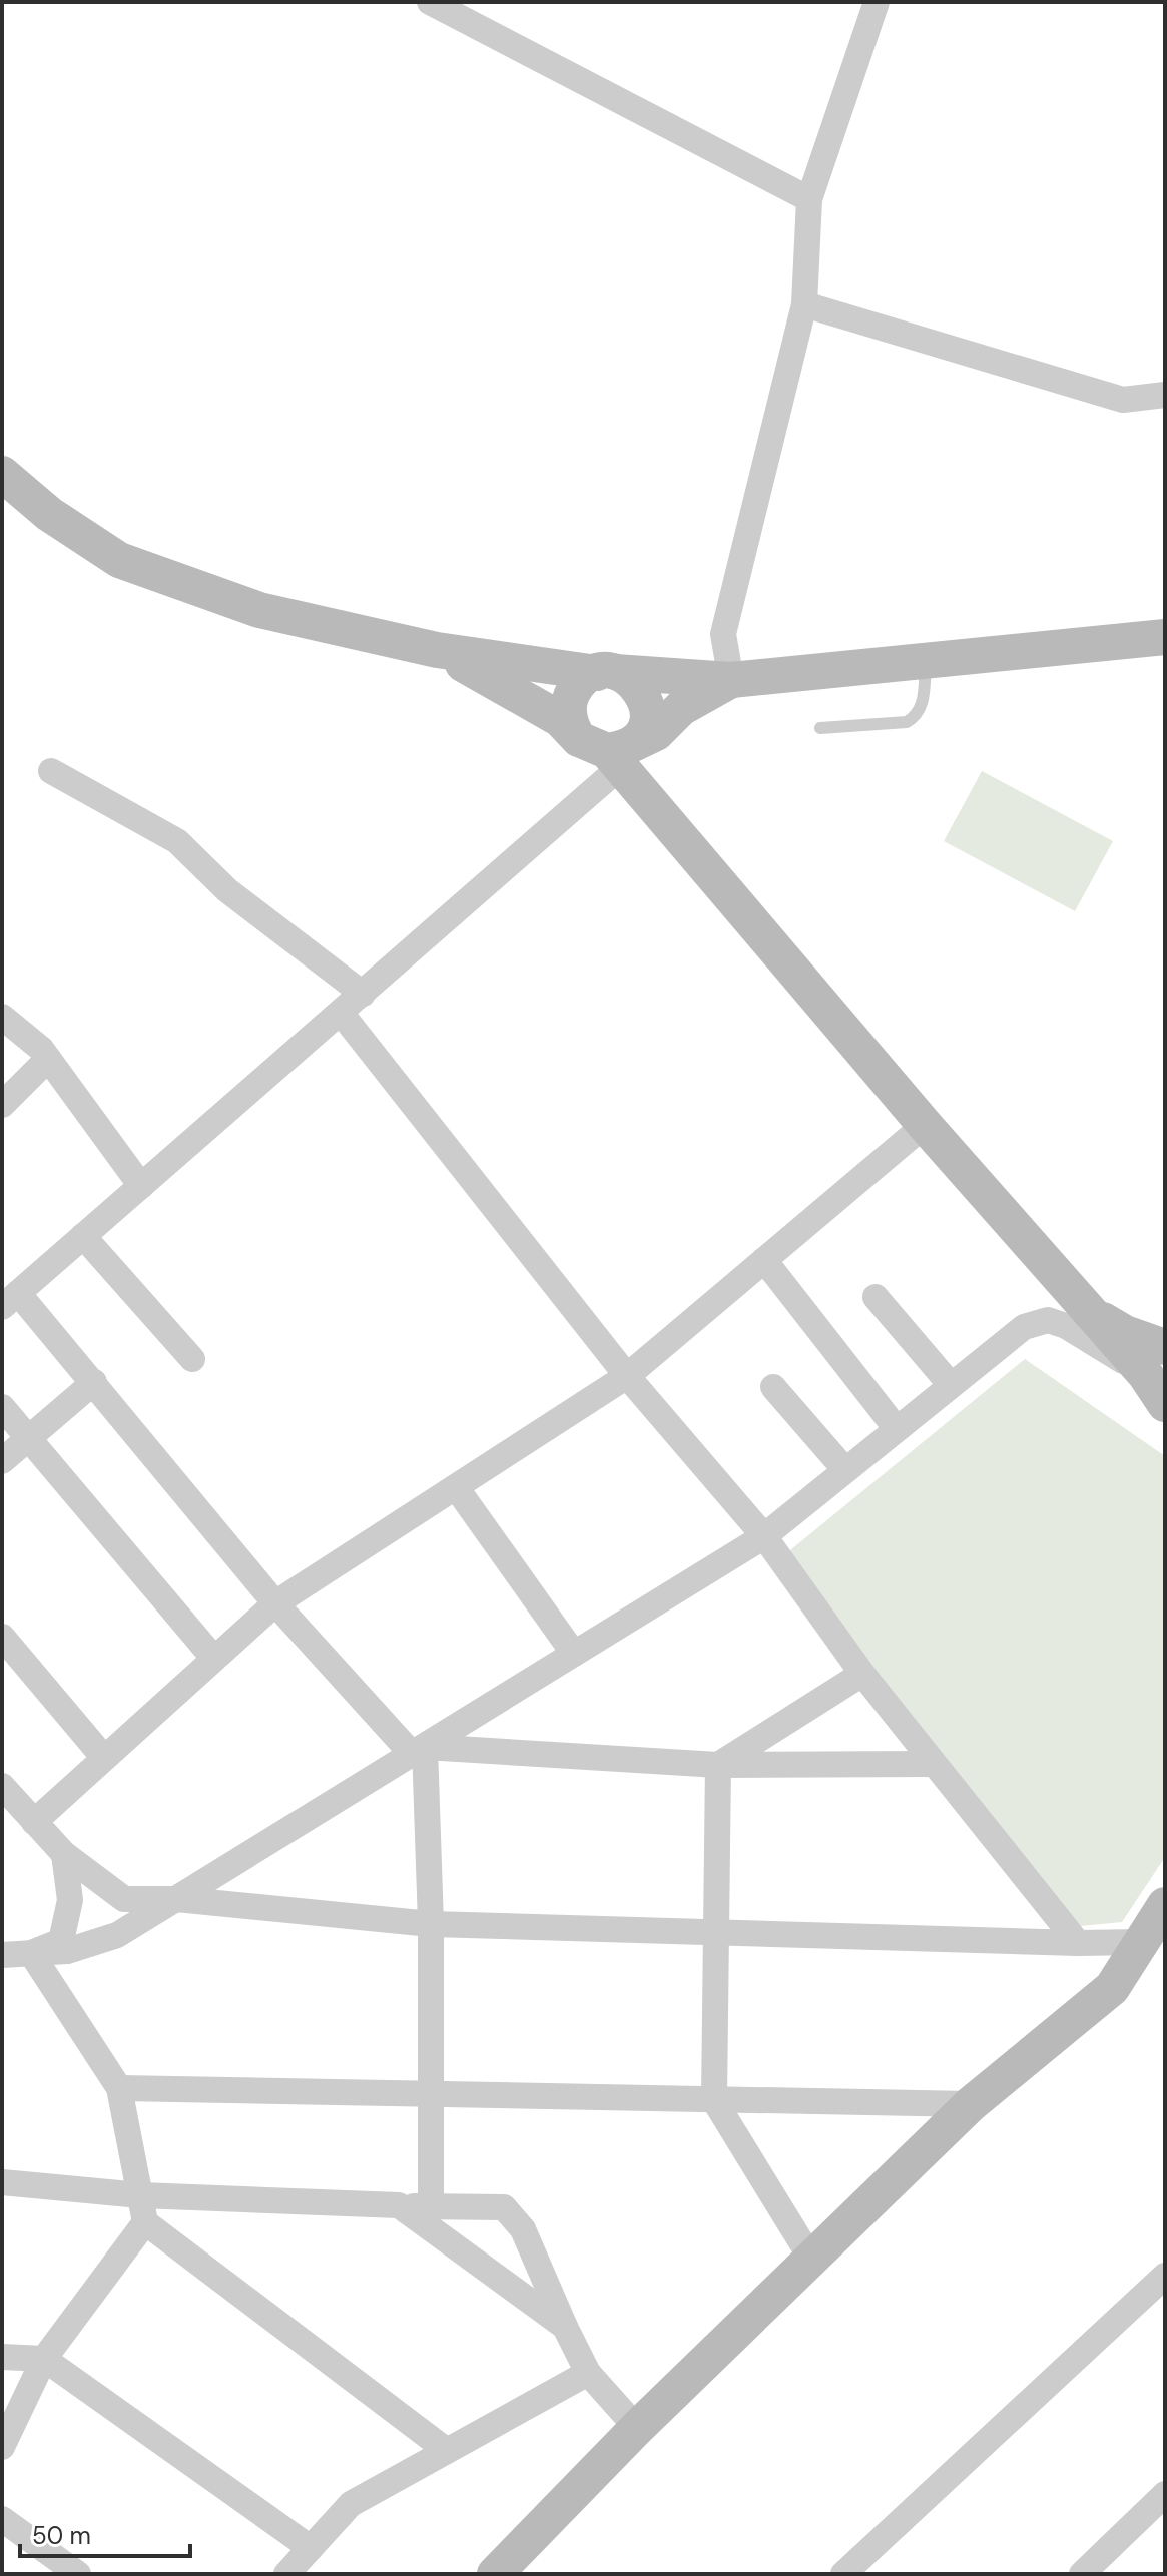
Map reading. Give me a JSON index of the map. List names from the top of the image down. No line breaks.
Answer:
{"scale_bar":"50 m"}
